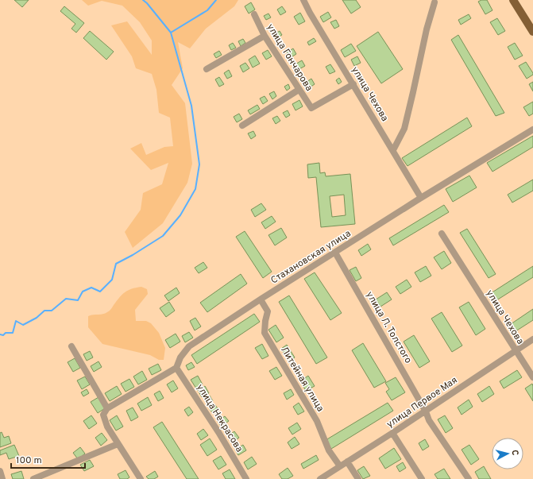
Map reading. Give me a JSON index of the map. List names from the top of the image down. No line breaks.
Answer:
{"streets":{"street":["улица Гончарова","улица Чехова","Стахановская улица","улица Л. Толстого","Литейная улица","улица Первое Мая","улица Некрасова"]},"crossings":[["улица Гончарова","улица Чехова"],["улица Чехова","Стахановская улица"],["улица Чехова","улица Первое Мая"],["Стахановская улица","улица Л. Толстого"],["Стахановская улица","Литейная улица"],["Стахановская улица","улица Некрасова"],["улица Л. Толстого","улица Первое Мая"],["Литейная улица","улица Первое Мая"]],"scale_bar":"100 m","north":"right"}
